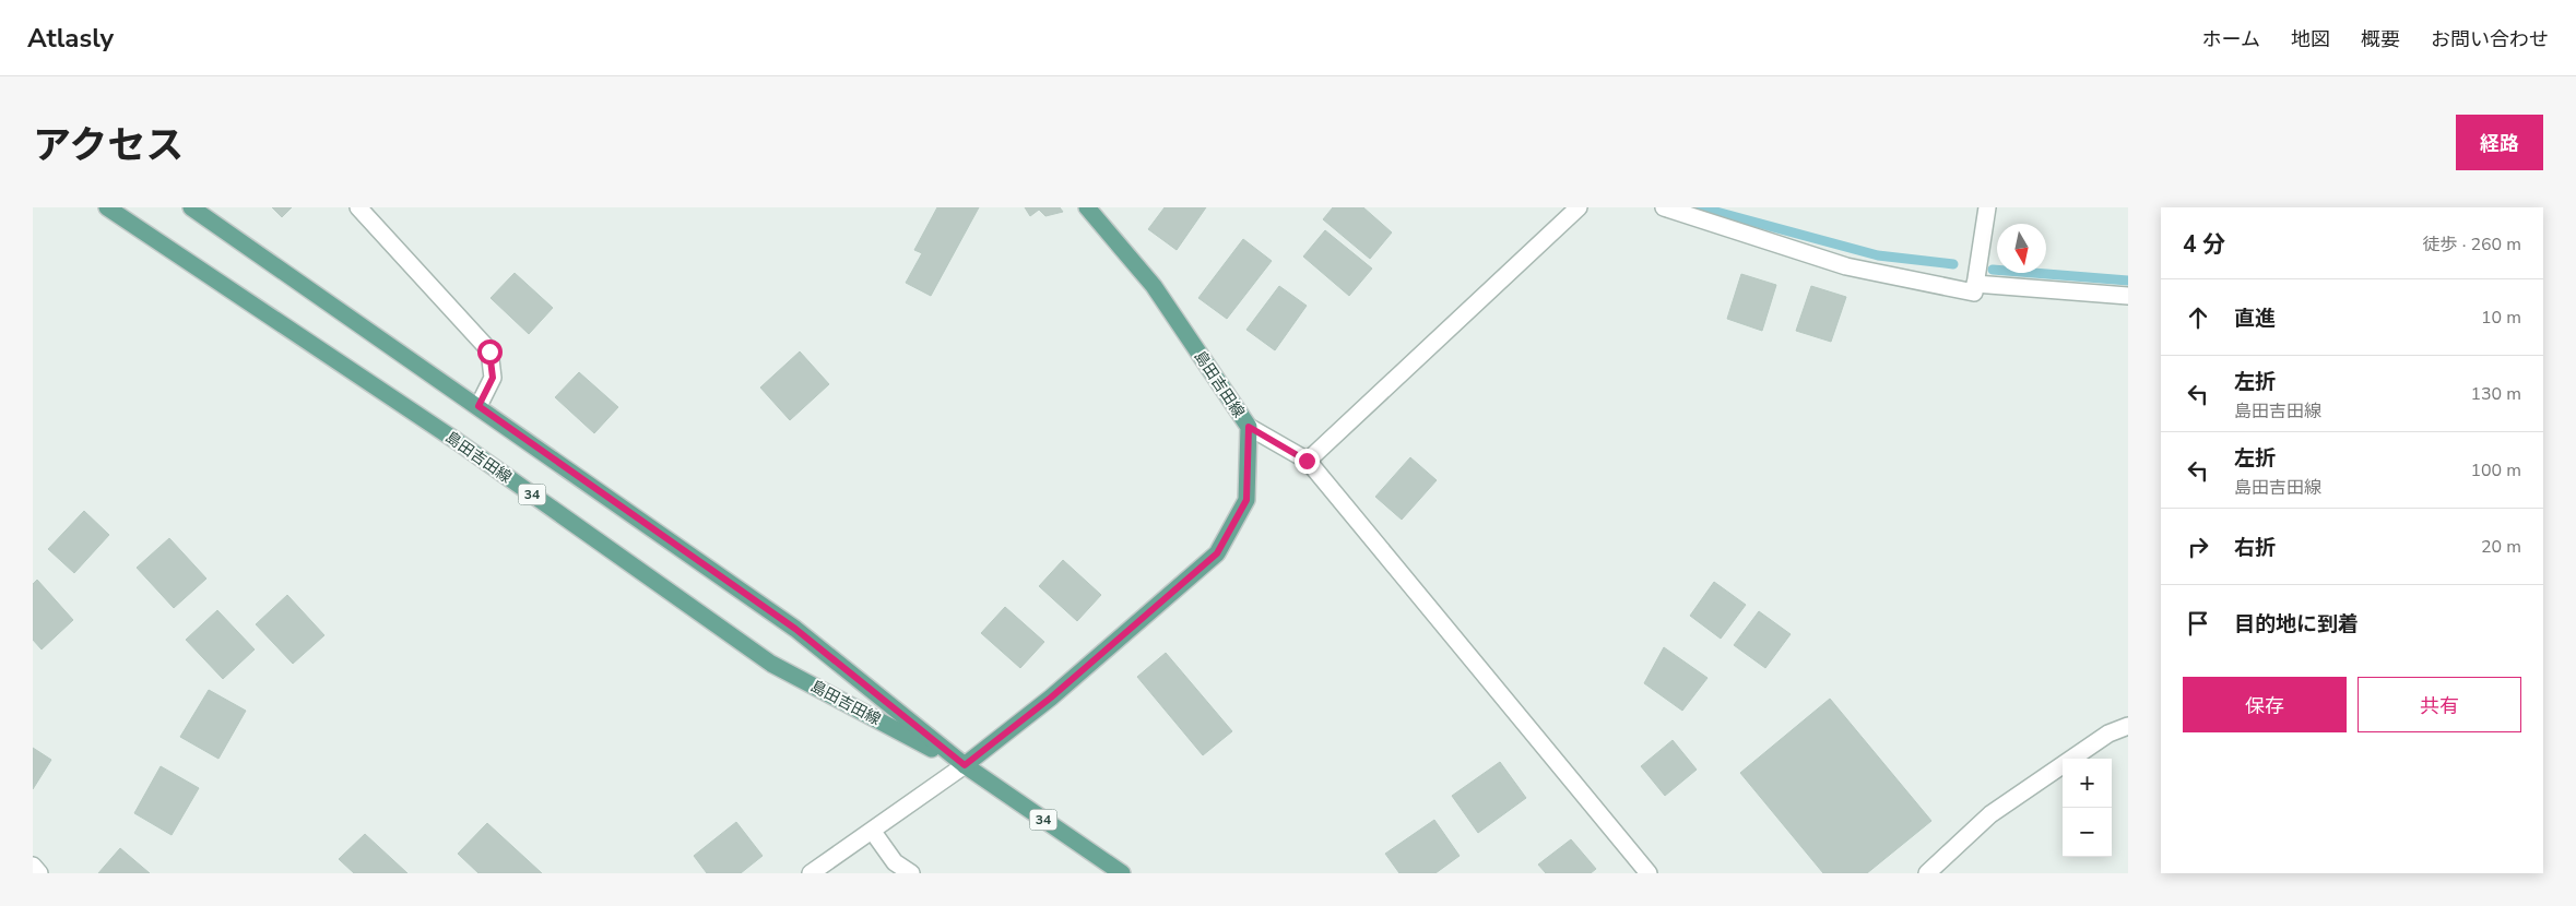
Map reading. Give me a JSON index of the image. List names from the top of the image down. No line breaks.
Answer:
{"streets":{"main road":["島田吉田線","34"]},"north":"bottom","page":{"header":"Atlasly","nav":["ホーム","地図","概要","お問い合わせ"],"title":"アクセス","buttons":["経路",["保存","共有"]],"heading":["4 分","徒歩 · 260 m"],"list":[["直進","10 m"],["左折","島田吉田線","130 m"],["左折","島田吉田線","100 m"],["右折","20 m"],"目的地に到着"],"map_buttons":["+","−"]}}
